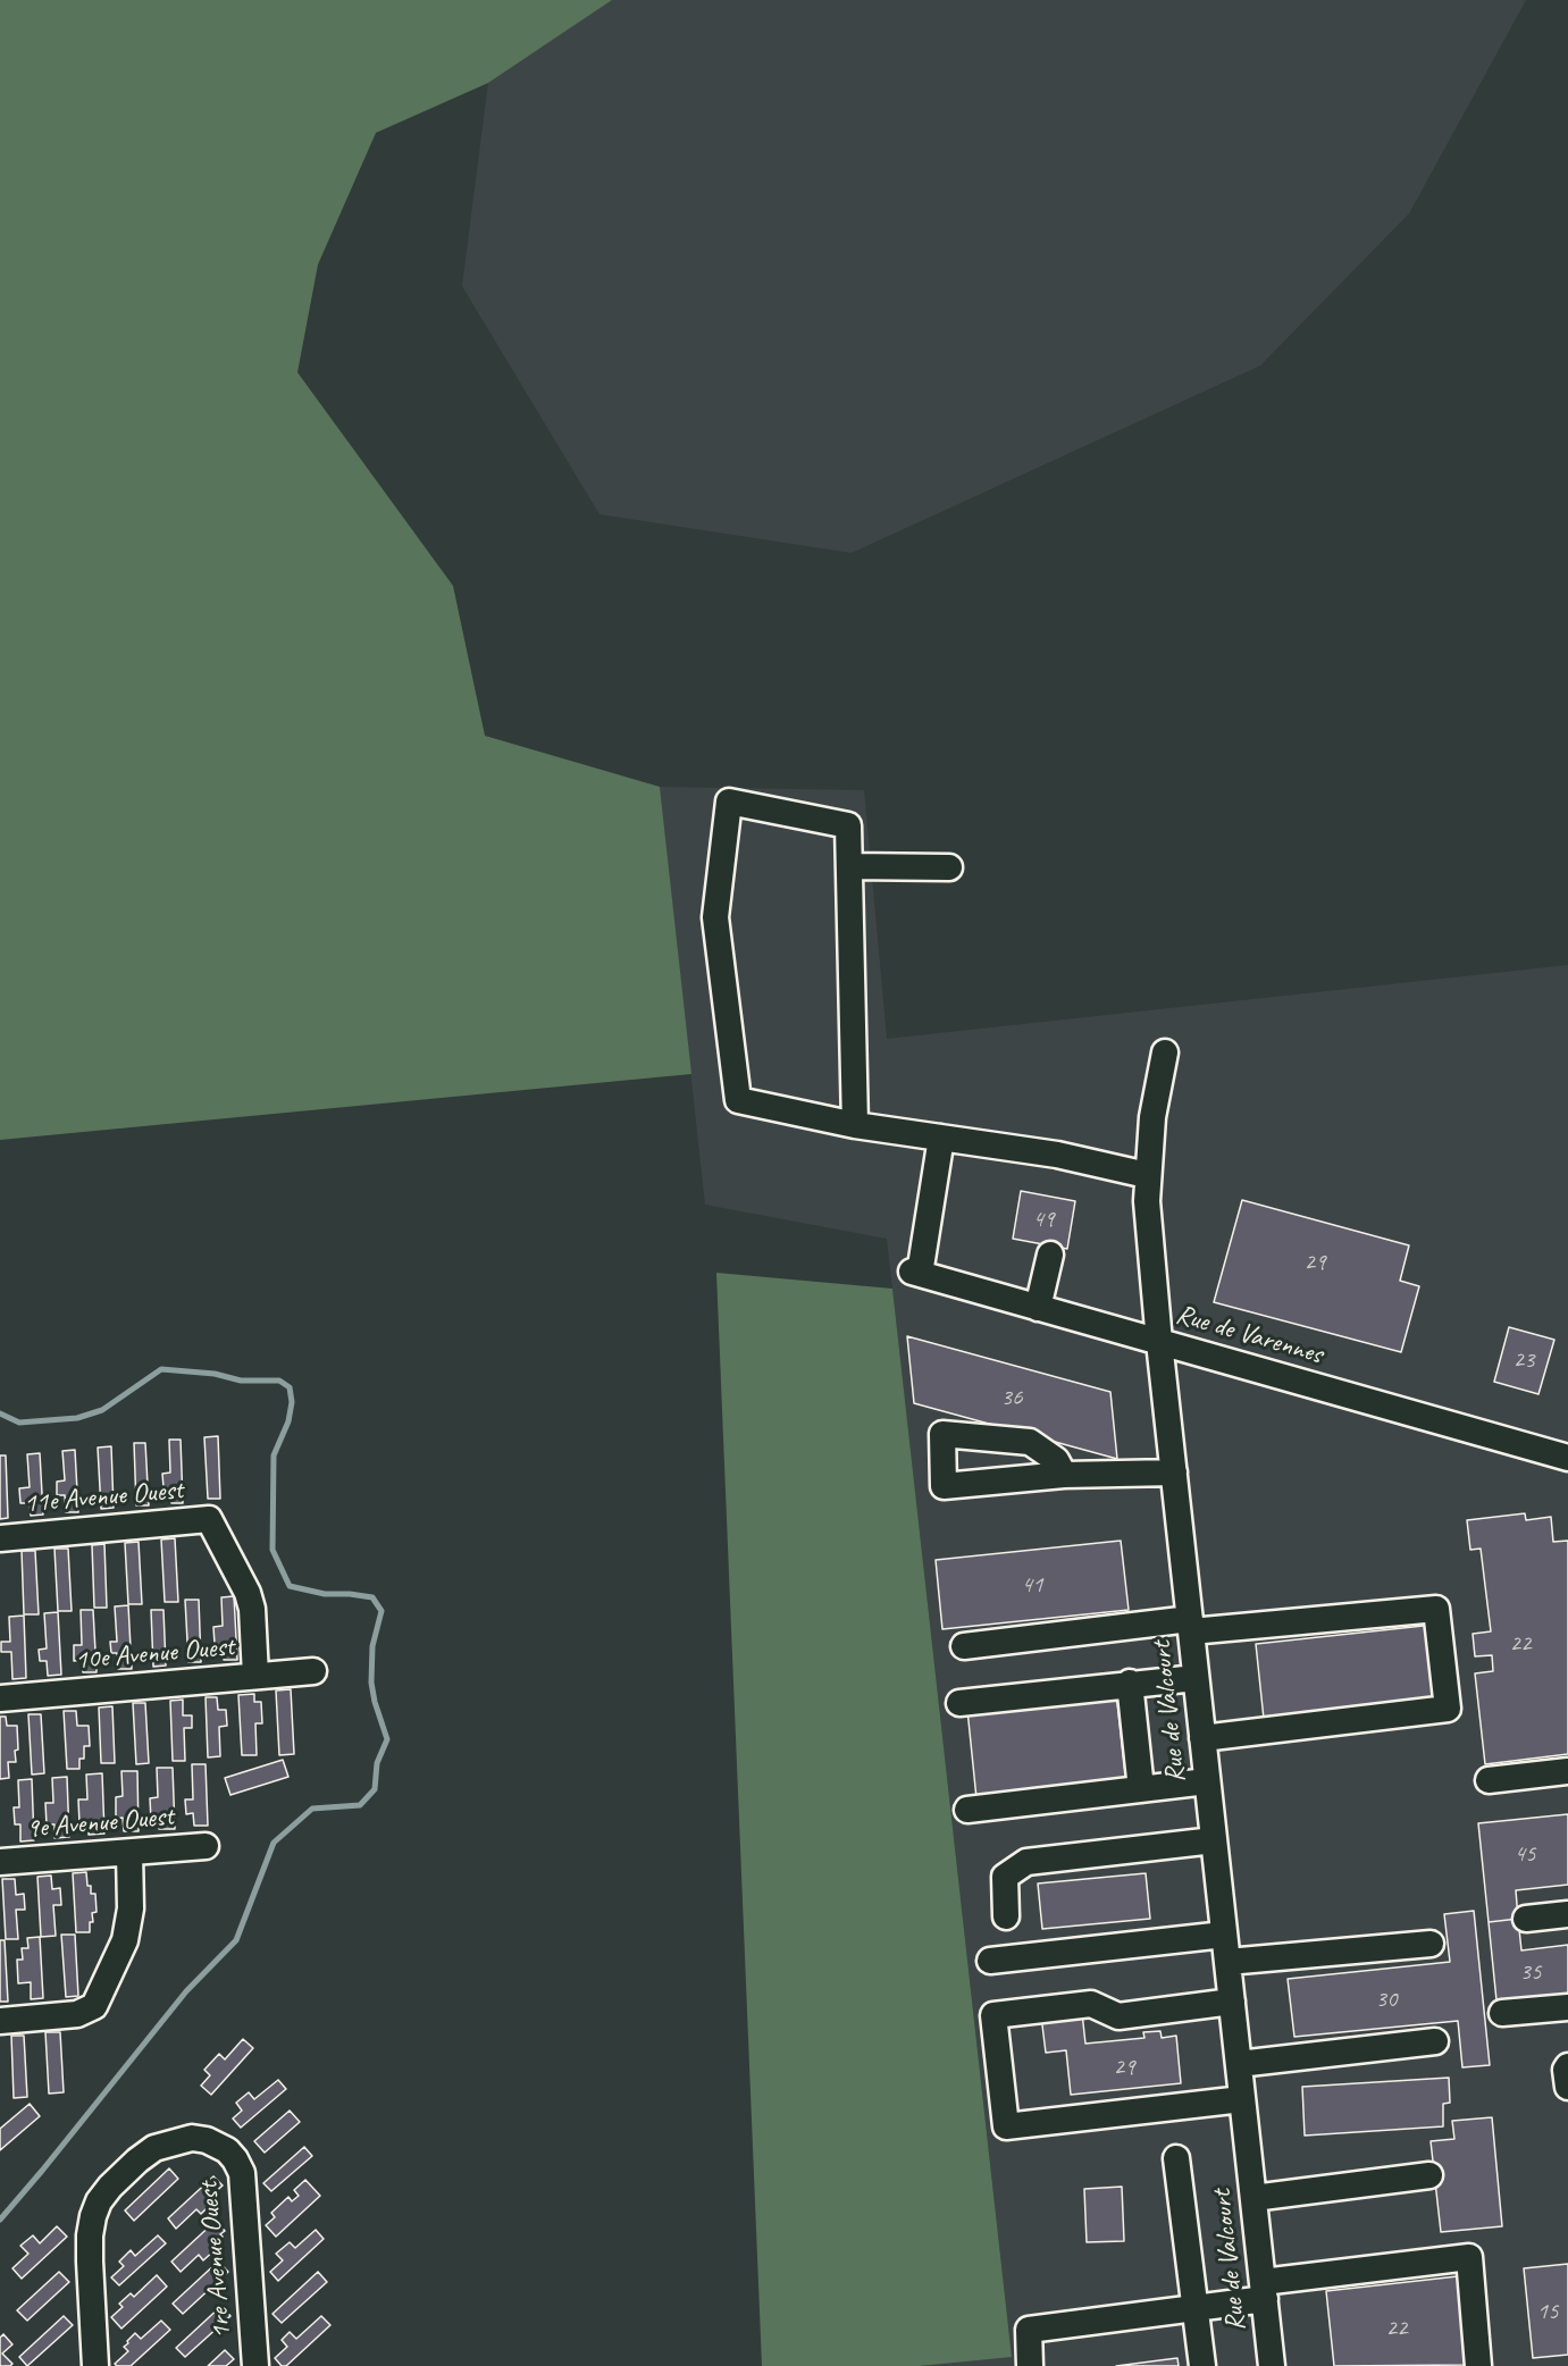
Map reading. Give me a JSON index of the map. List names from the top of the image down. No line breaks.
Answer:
{"streets":{"street":["Rue de Varennes","11e Avenue Ouest","10e Avenue Ouest","Rue de Valcourt","9e Avenue Ouest","1re Avenue Ouest"]},"crossings":[["Rue de Varennes","Rue de Valcourt"],["11e Avenue Ouest","10e Avenue Ouest"]],"house_numbers":["49","29","23","36","41","22","45","35","30","29","15","22"]}
